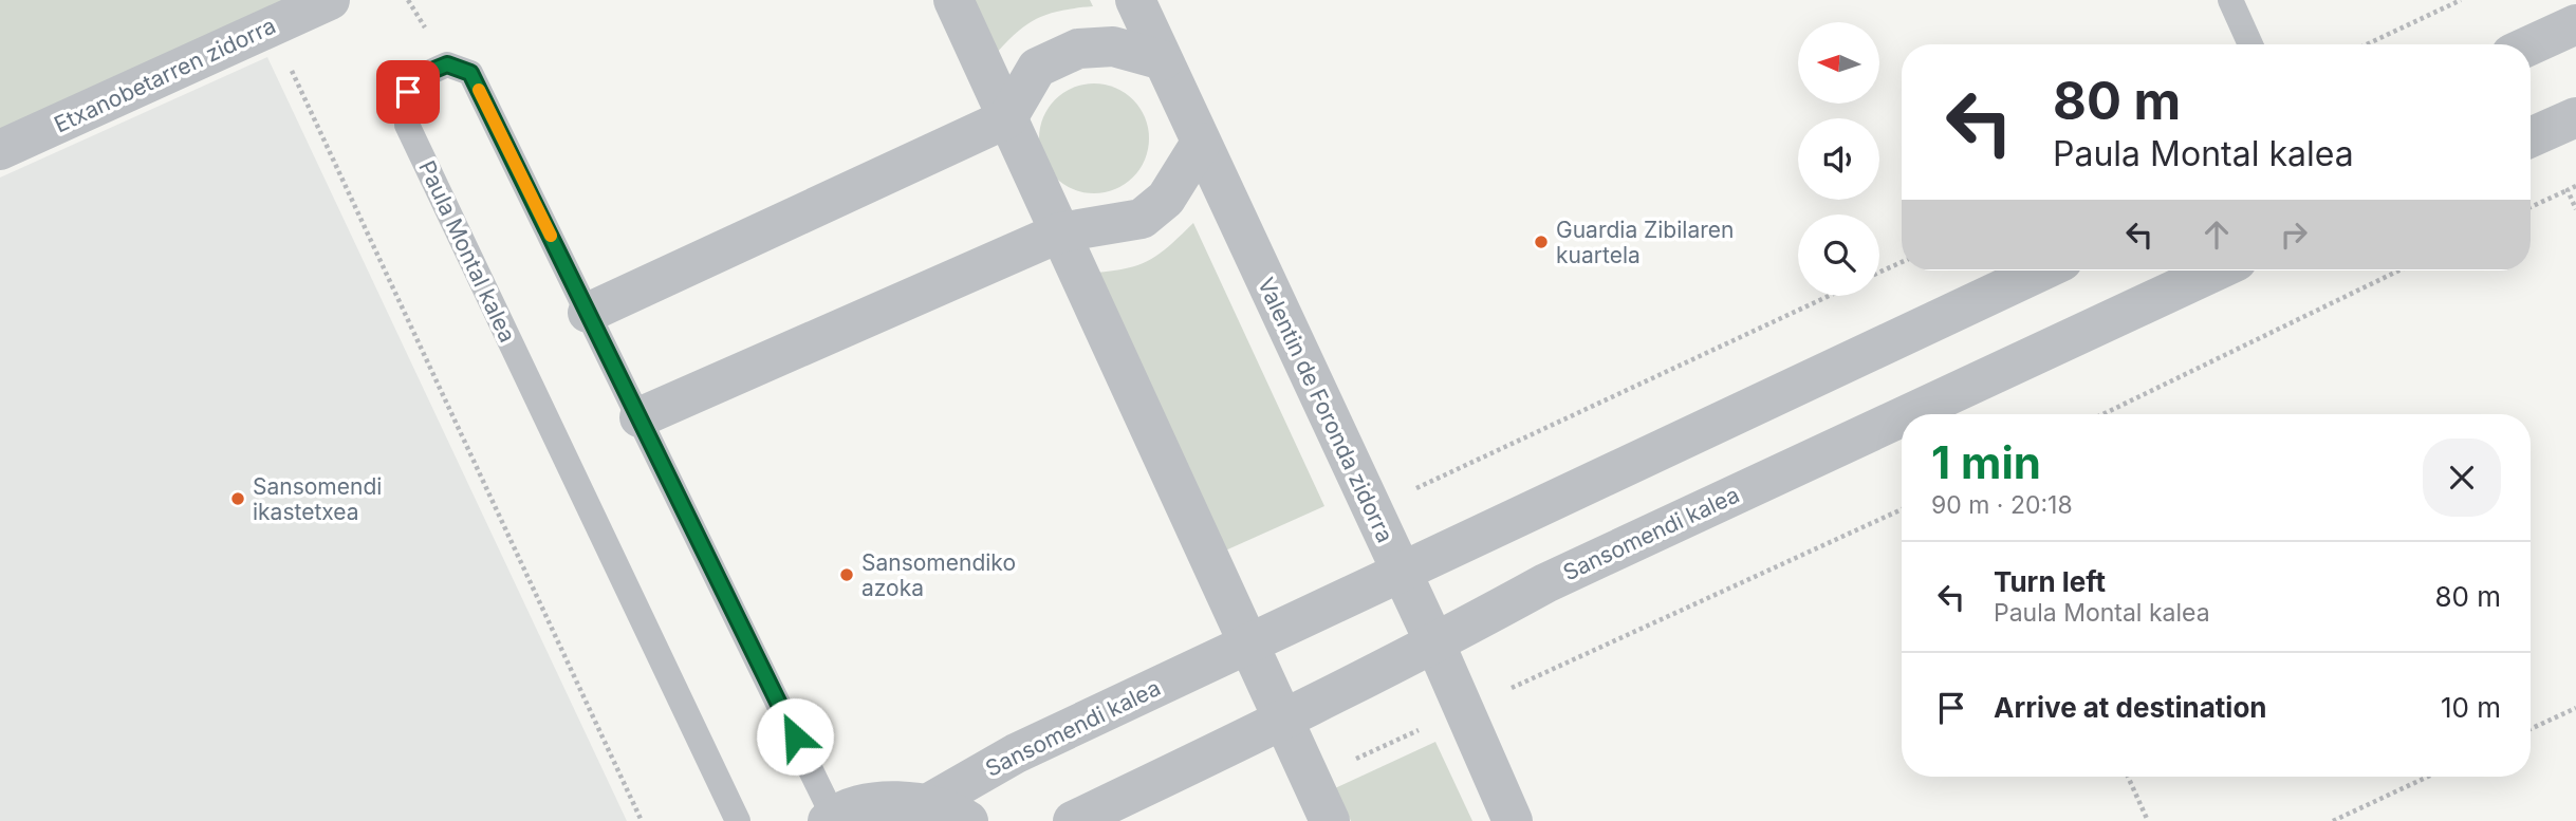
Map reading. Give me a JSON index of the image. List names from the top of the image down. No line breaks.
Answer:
{"streets":{"street":["Etxanobetarren zidorra","Valentin de Foronda zidorra","Sansomendi kalea"],"lane":["Paula Montal kalea"]},"crossings":[["Valentin de Foronda zidorra","Sansomendi kalea"]],"places":["Guardia Zibilaren kuartela","Sansomendi ikastetxea","Sansomendiko azoka"],"north":"left","page":{"turn":["80 m","Paula Montal kalea"],"heading":["1 min","90 m · 20:18"],"list":[{"name":"Turn left","note":"Paula Montal kalea","value":"80 m"},{"name":"Arrive at destination","value":"10 m"}]}}
